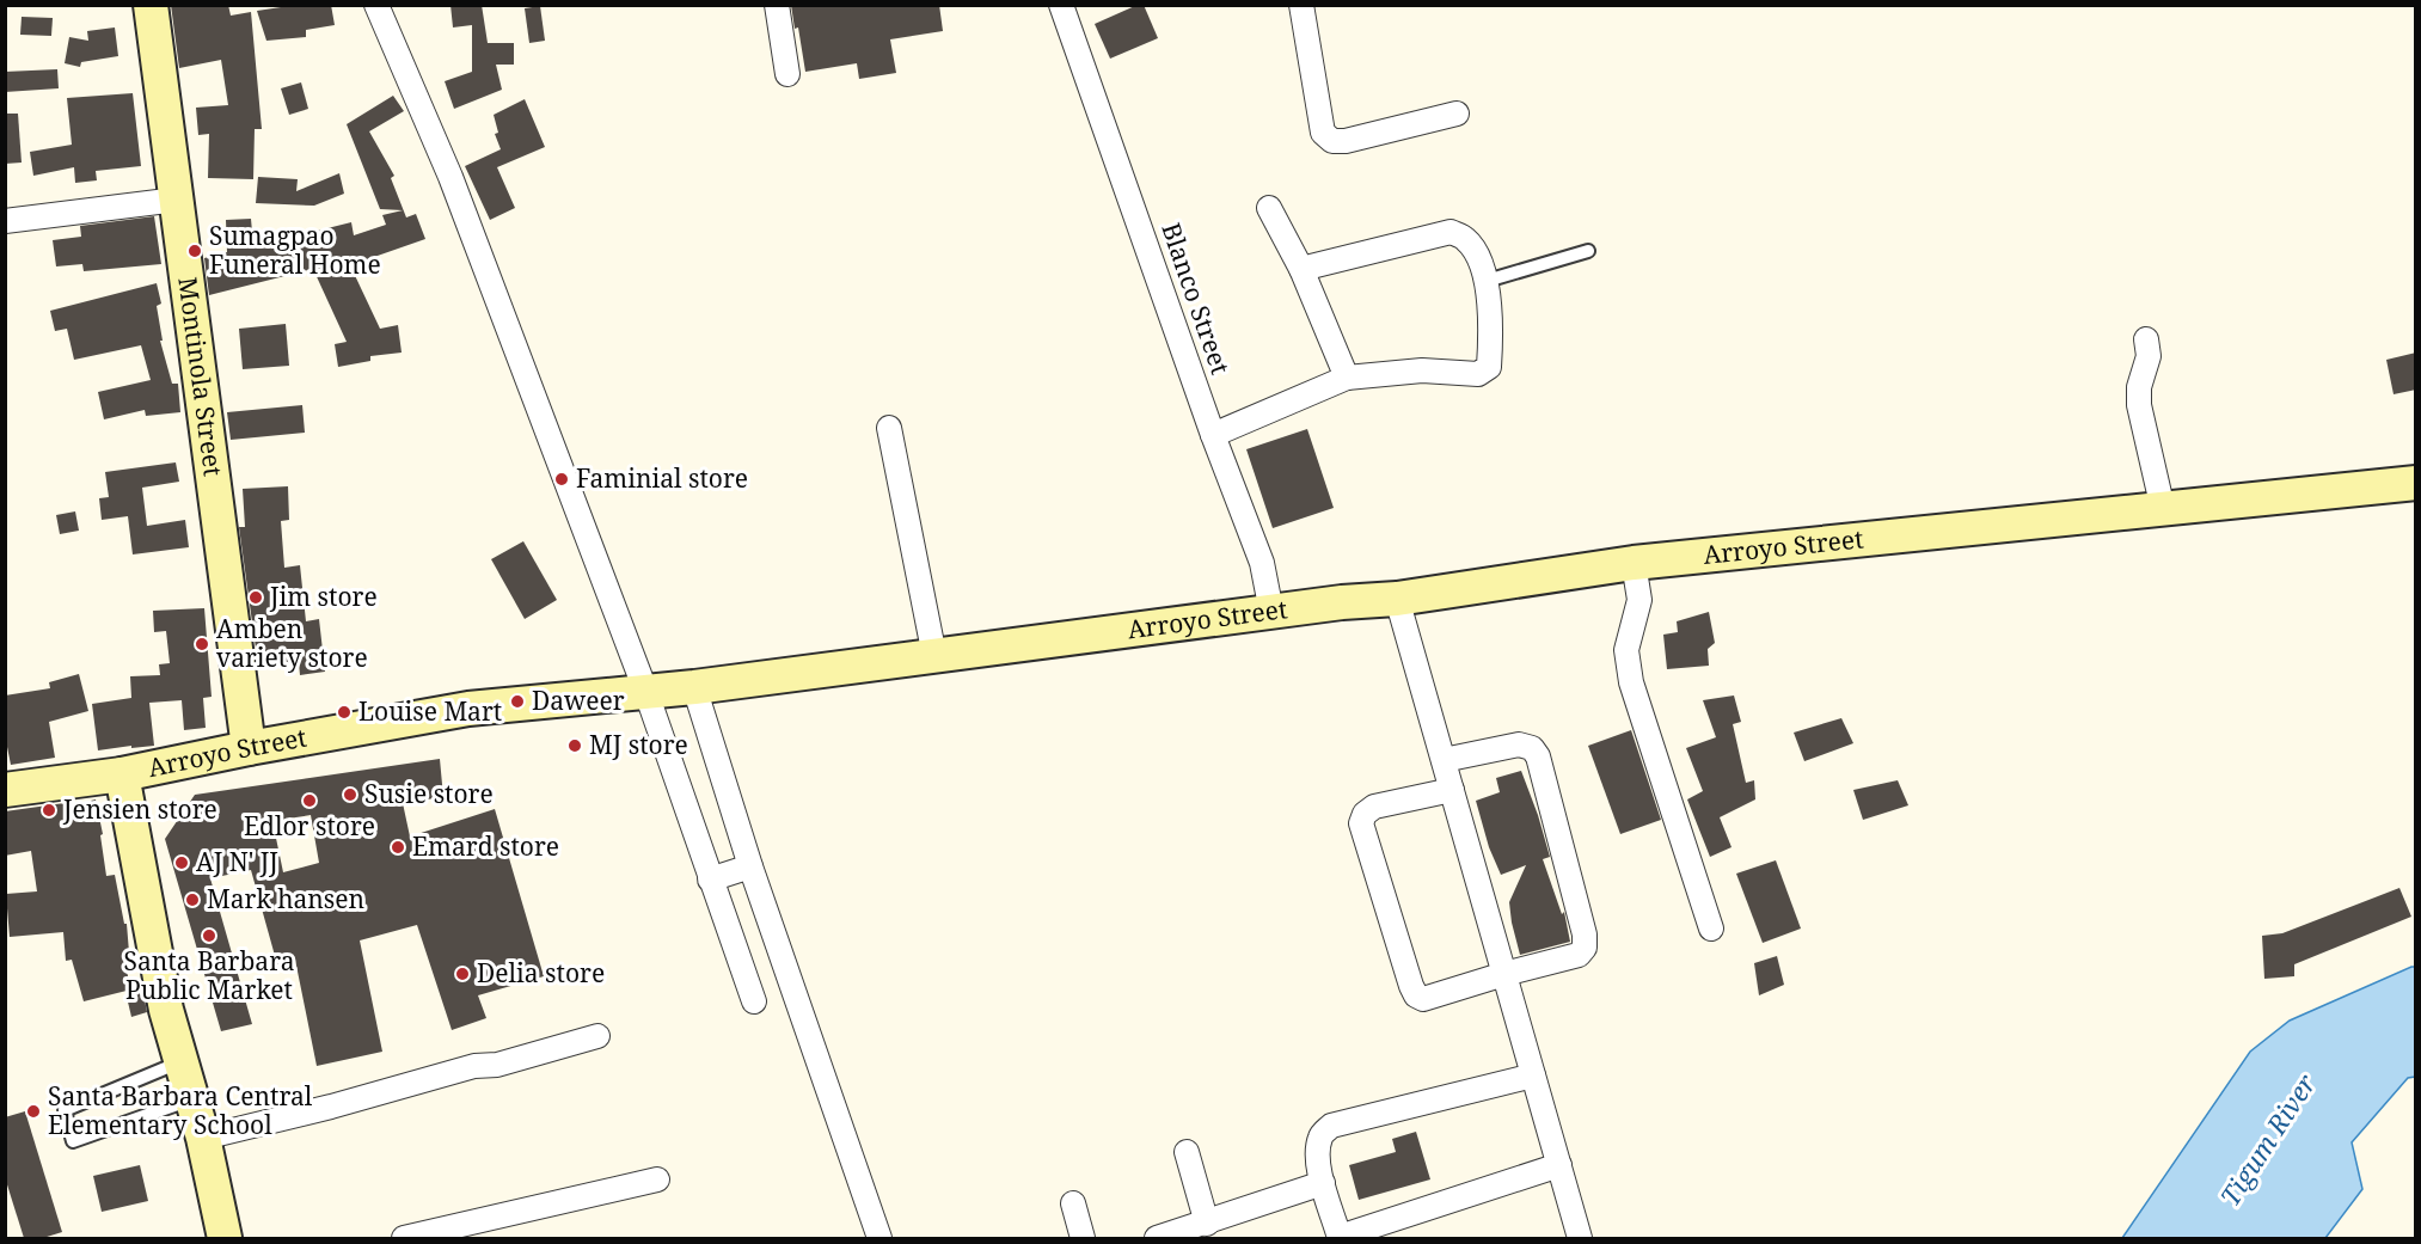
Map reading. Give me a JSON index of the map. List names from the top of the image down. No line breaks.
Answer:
{"streets":{"street":["Blanco Street","Montinola Street","Arroyo Street"]},"crossings":[["Blanco Street","Arroyo Street"],["Montinola Street","Arroyo Street"]],"water":["Tigum River"],"places":["Sumagpao Funeral Home","Faminial store","Jim store","Amben variety store","Daweer","Louise Mart","MJ store","Susie store","Edlor store","Jensien store","Emard store","AJ N' JJ","Mark hansen","Santa Barbara Public Market","Delia store","Santa Barbara Central Elementary School"]}
